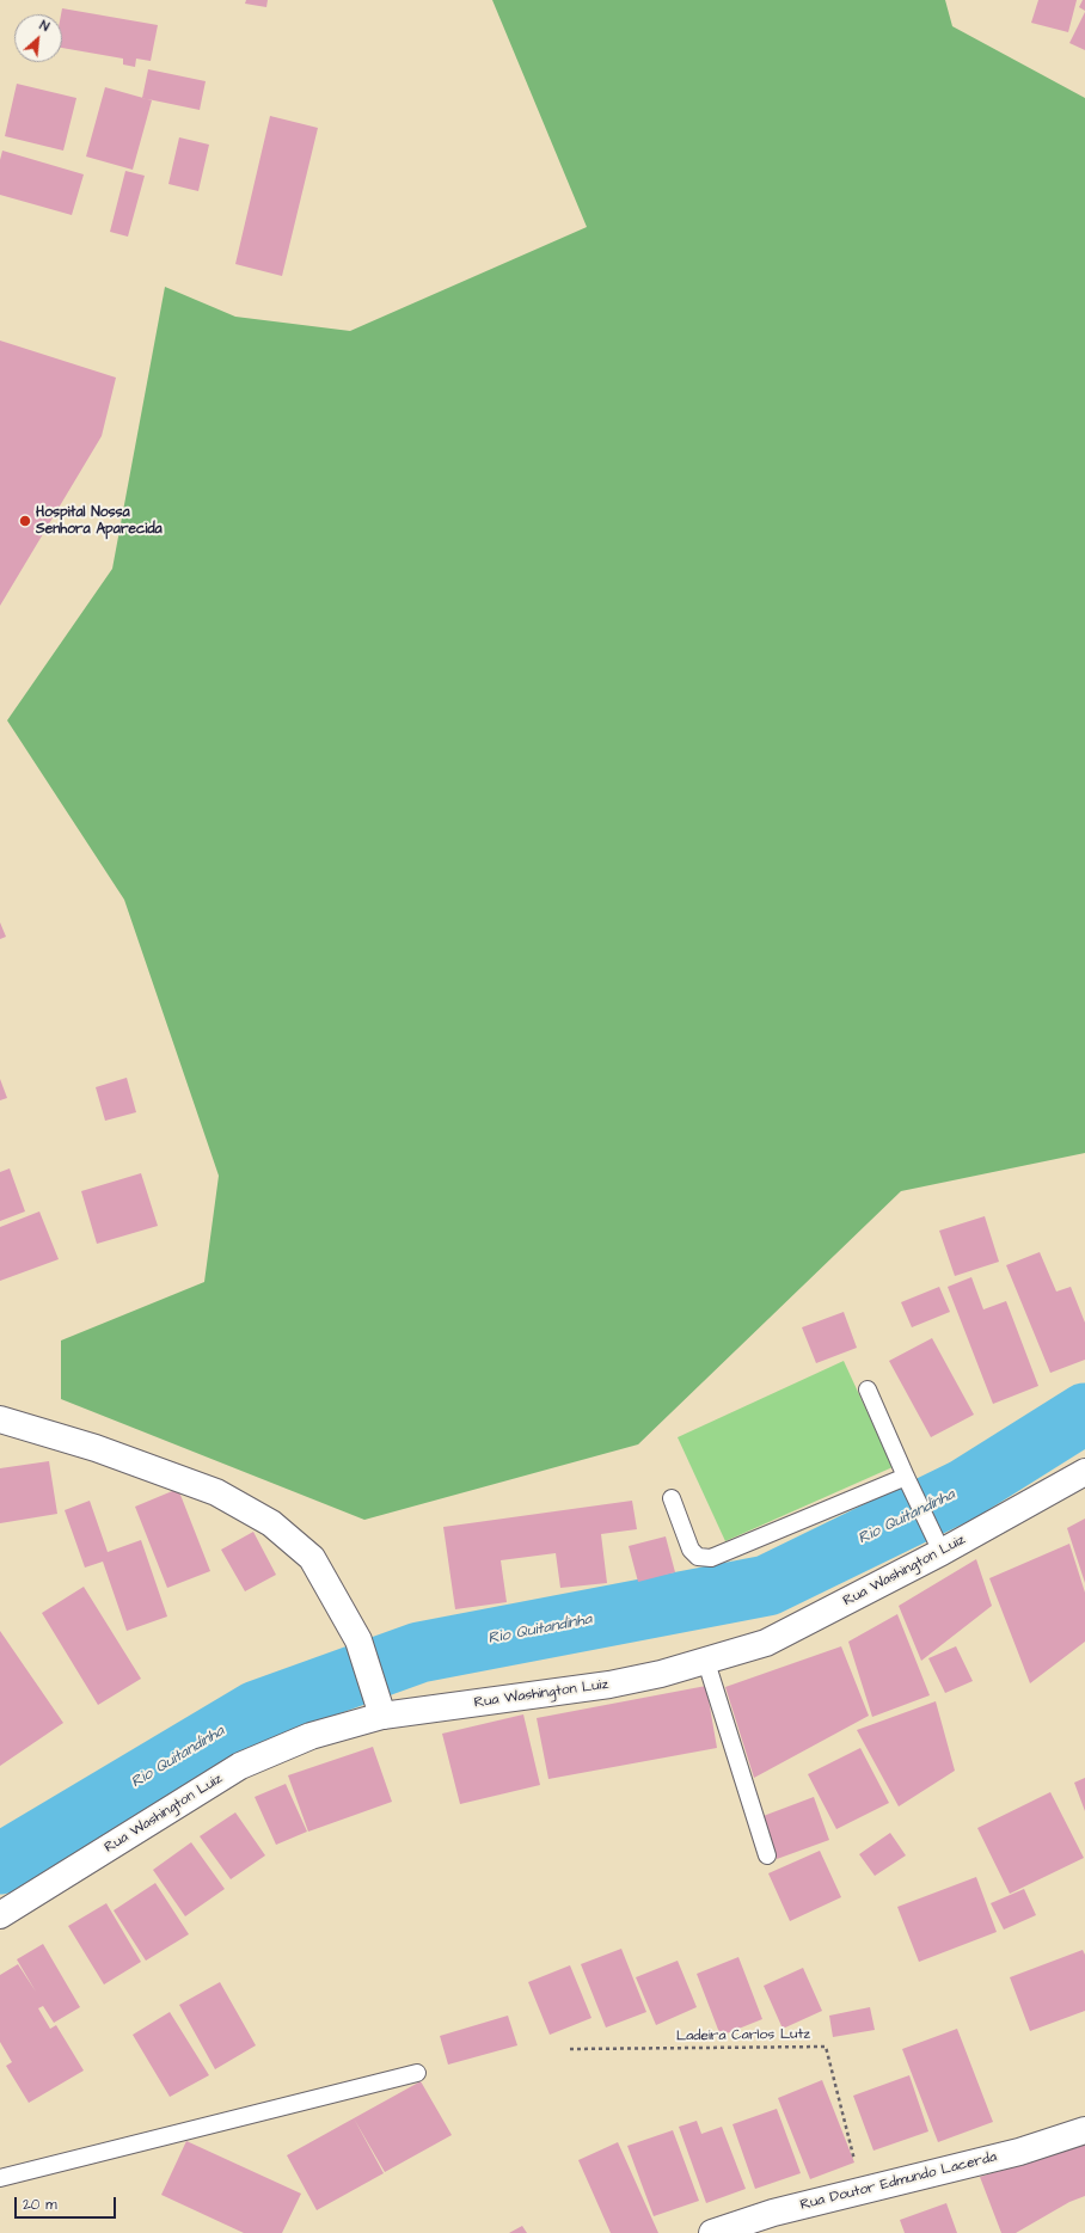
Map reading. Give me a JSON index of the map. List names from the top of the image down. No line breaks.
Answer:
{"streets":{"main road":["Rua Washington Luiz","Rua Doutor Edmundo Lacerda"],"path":["Ladeira Carlos Lutz"]},"crossings":[["Ladeira Carlos Lutz","Rua Doutor Edmundo Lacerda"]],"water":["Rio Quitandinha"],"places":["Hospital Nossa Senhora Aparecida"],"scale_bar":"20 m","north":"top right"}
